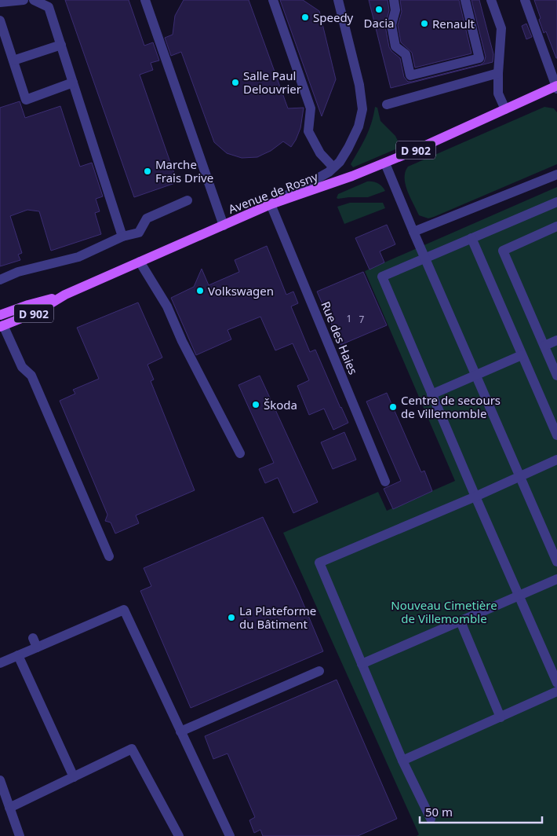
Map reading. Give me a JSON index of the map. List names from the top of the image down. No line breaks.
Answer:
{"streets":{"main road":["D 902","Avenue de Rosny"],"street":["Rue des Haies"]},"crossings":[["Avenue de Rosny","Rue des Haies"]],"parks":["Nouveau Cimetière de Villemomble"],"places":["Dacia","Speedy","Renault","Salle Paul Delouvrier","Marche Frais Drive","Volkswagen","Škoda","Centre de secours de Villemomble","La Plateforme du Bâtiment"],"house_numbers":["1","7"],"scale_bar":"50 m"}
